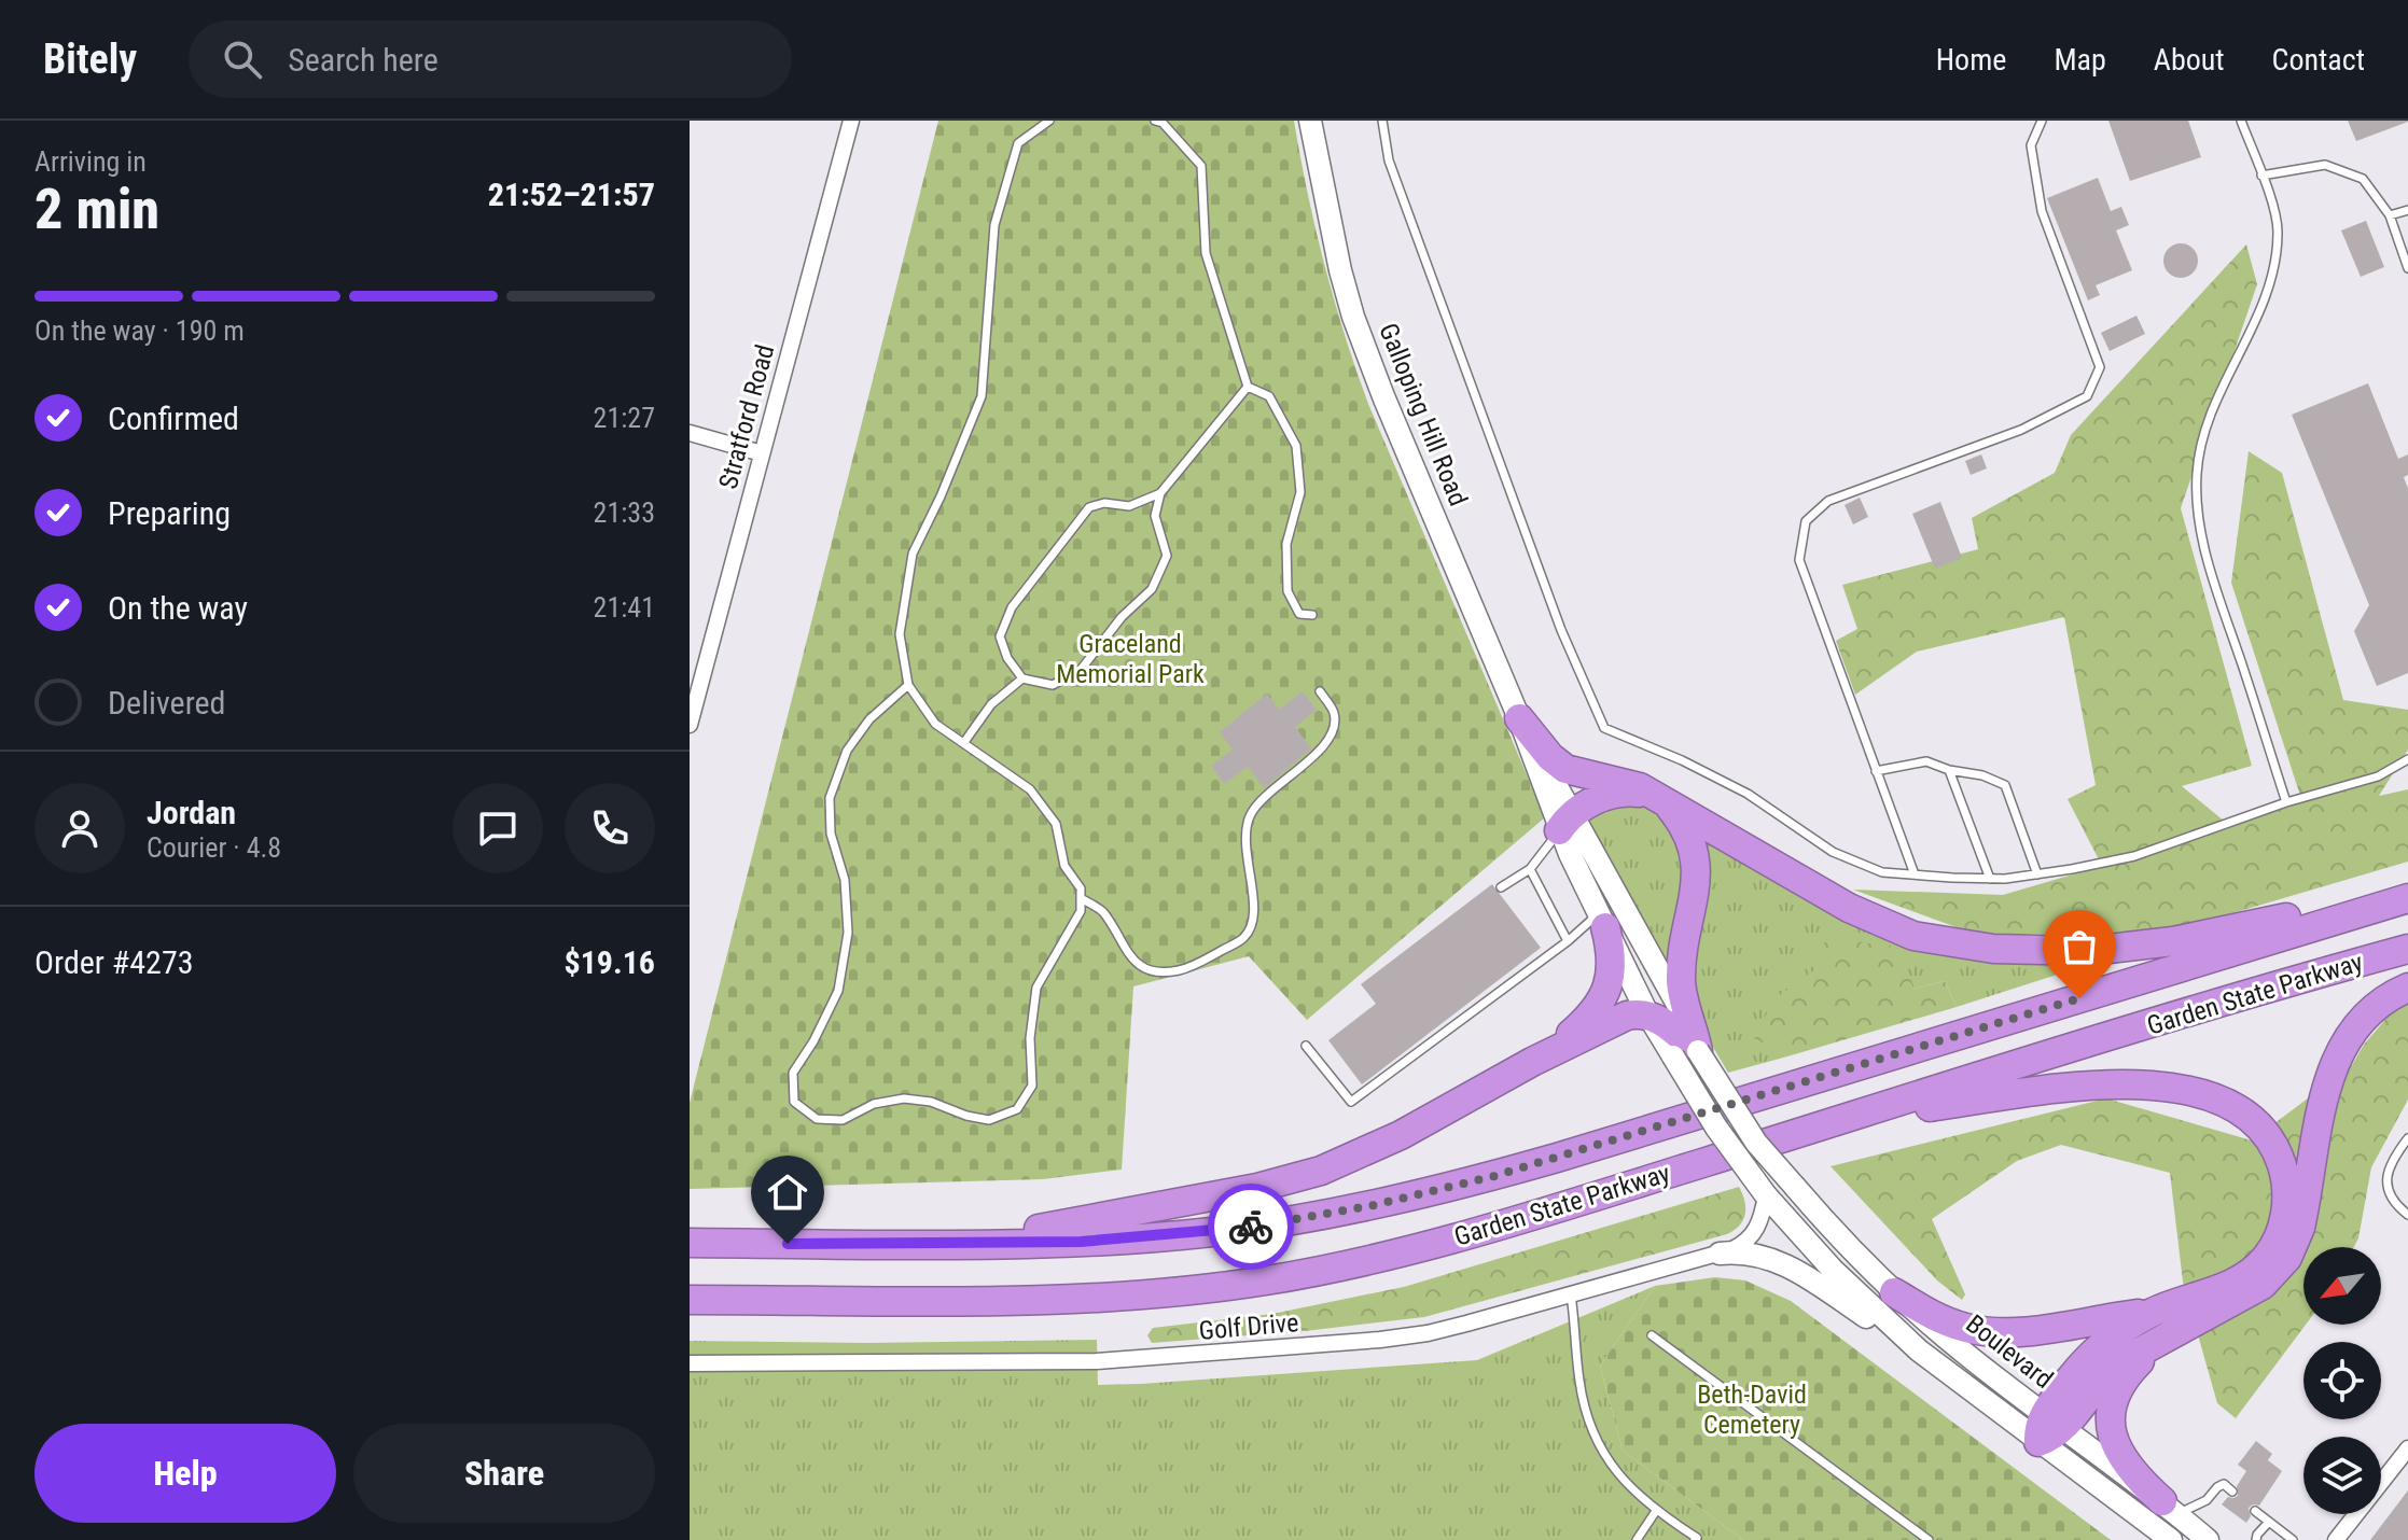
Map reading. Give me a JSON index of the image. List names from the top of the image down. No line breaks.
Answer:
{"streets":{"highway":["Garden State Parkway"],"main road":["Galloping Hill Road","Boulevard"],"street":["Stratford Road","Golf Drive"]},"crossings":[["Galloping Hill Road","Golf Drive"],["Galloping Hill Road","Boulevard"],["Golf Drive","Boulevard"]],"parks":["Graceland Memorial Park","Beth-David Cemetery"],"north":"bottom left","page":{"header":"Bitely","search":"Search here","nav":["Home","Map","About","Contact"],"heading":["2 min","Arriving in","21:52–21:57"],"panel":["Jordan","Courier · 4.8","Order #4273","$19.16"],"bar":"On the way · 190 m","list":[["Confirmed","21:27"],["Preparing","21:33"],["On the way","21:41"],"Delivered"],"buttons":["Help","Share"]}}
